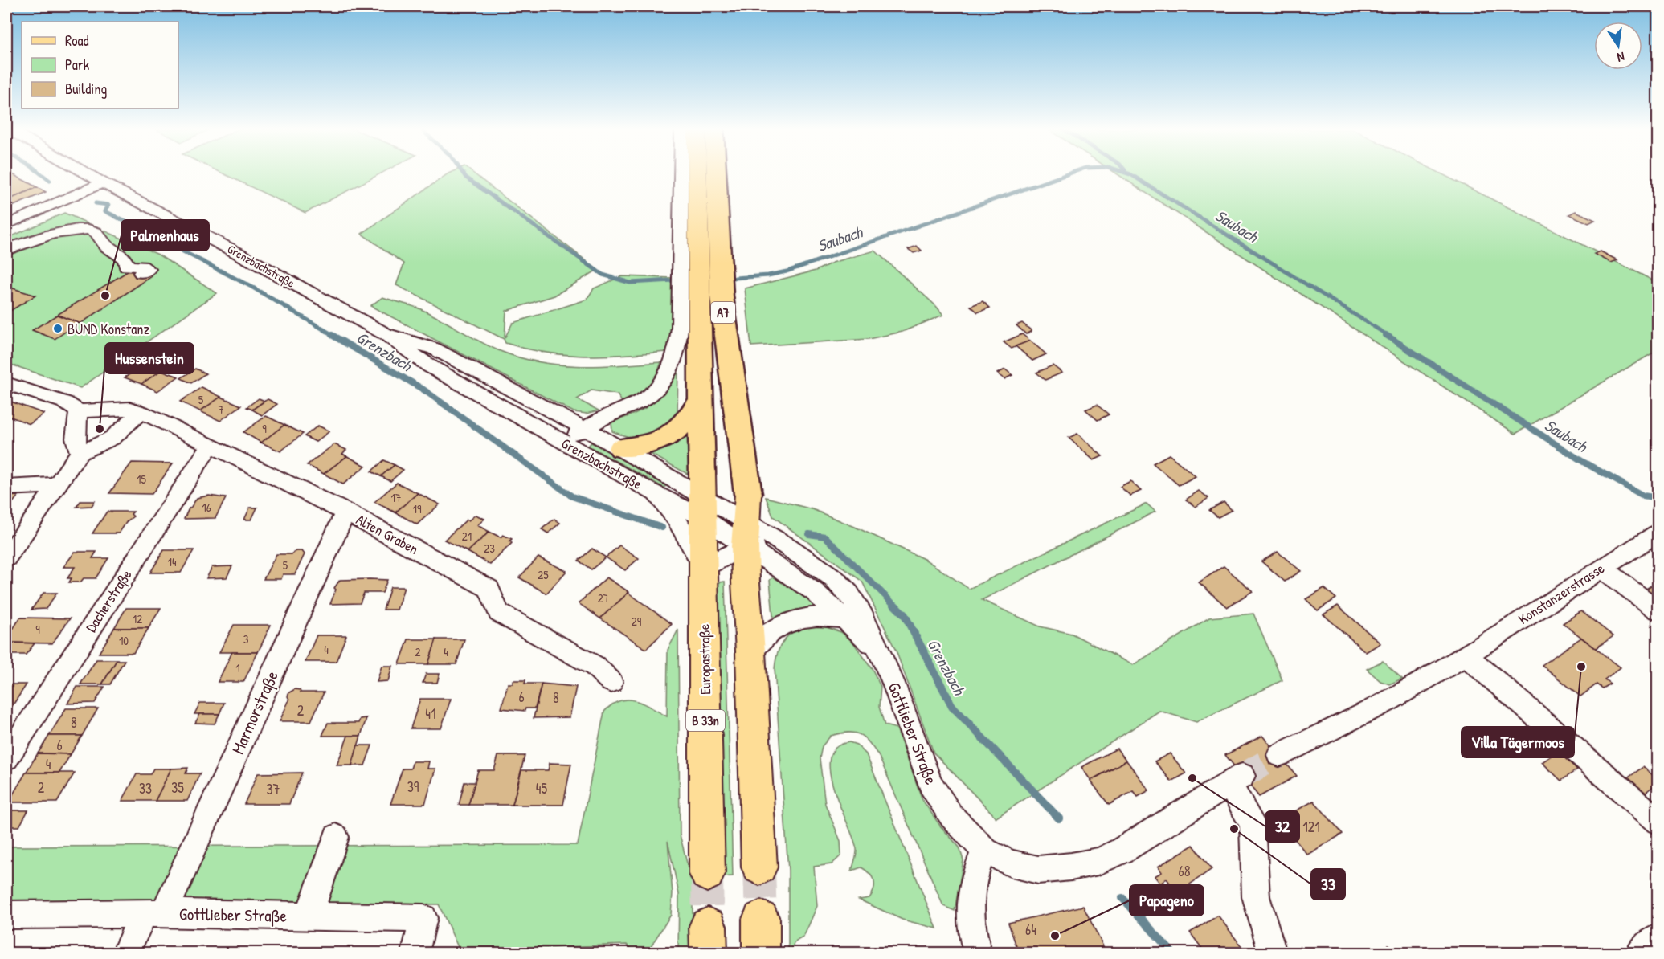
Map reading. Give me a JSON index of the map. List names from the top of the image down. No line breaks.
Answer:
{"streets":{"highway":["A7"],"main road":["Europastraße","B 33n"],"street":["Grenzbachstraße","Alten Graben","Konstanzerstrasse","Dacherstraße","Marmorstraße","Gottlieber Straße"]},"crossings":[["Grenzbachstraße","A7"],["Grenzbachstraße","Europastraße"],["Grenzbachstraße","Gottlieber Straße"],["A7","Europastraße"],["A7","Gottlieber Straße"],["Alten Graben","Dacherstraße"],["Alten Graben","Marmorstraße"],["Europastraße","Gottlieber Straße"],["Marmorstraße","Gottlieber Straße"]],"water":["Saubach","Grenzbach"],"places":["Palmenhaus","BUND Konstanz","Hussenstein","Villa Tägermoos","32","33","Papageno"],"house_numbers":["5","7","9","15","17","16","19","21","23","14","5","25","27","12","29","9","3","10","4","2","4","1","6","8","2","41","8","6","4","39","2","35","33","45","37","121","68","64"],"legend":["Road","Park","Building"],"north":"bottom"}
